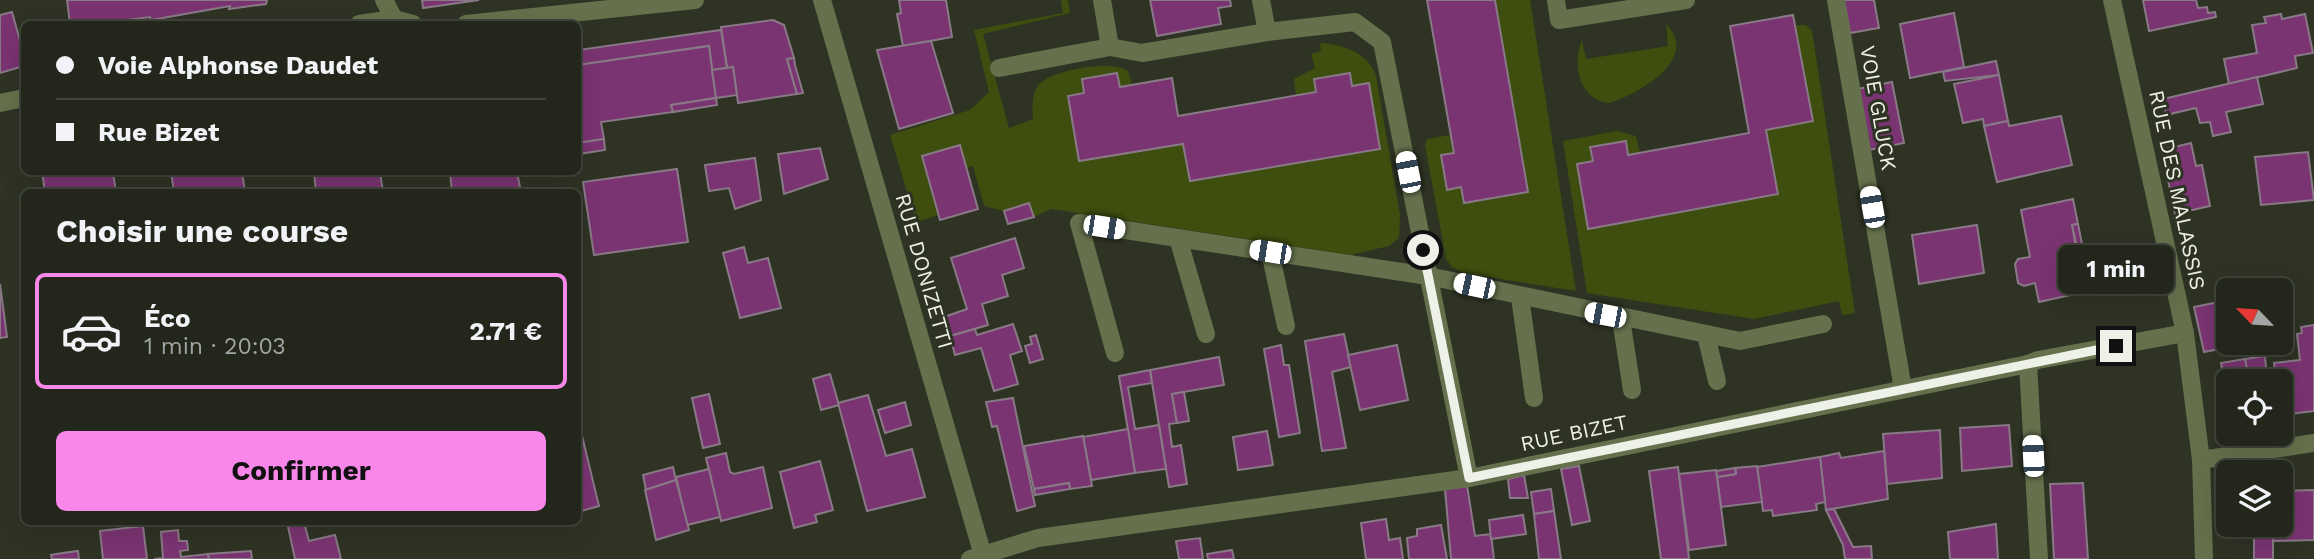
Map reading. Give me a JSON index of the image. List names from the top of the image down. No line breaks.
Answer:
{"streets":{"street":["VOIE GLUCK","RUE DES MALASSIS","RUE DONIZETTI","RUE BIZET"]},"crossings":[["VOIE GLUCK","RUE BIZET"],["RUE DES MALASSIS","RUE BIZET"],["RUE DONIZETTI","RUE BIZET"]],"north":"top left","page":{"banner":["Voie Alphonse Daudet","Rue Bizet"],"heading":"Choisir une course","bubble":"1 min","list":[{"name":"Éco","note":"1 min · 20:03","value":"2.71 €"}],"buttons":"Confirmer"}}
